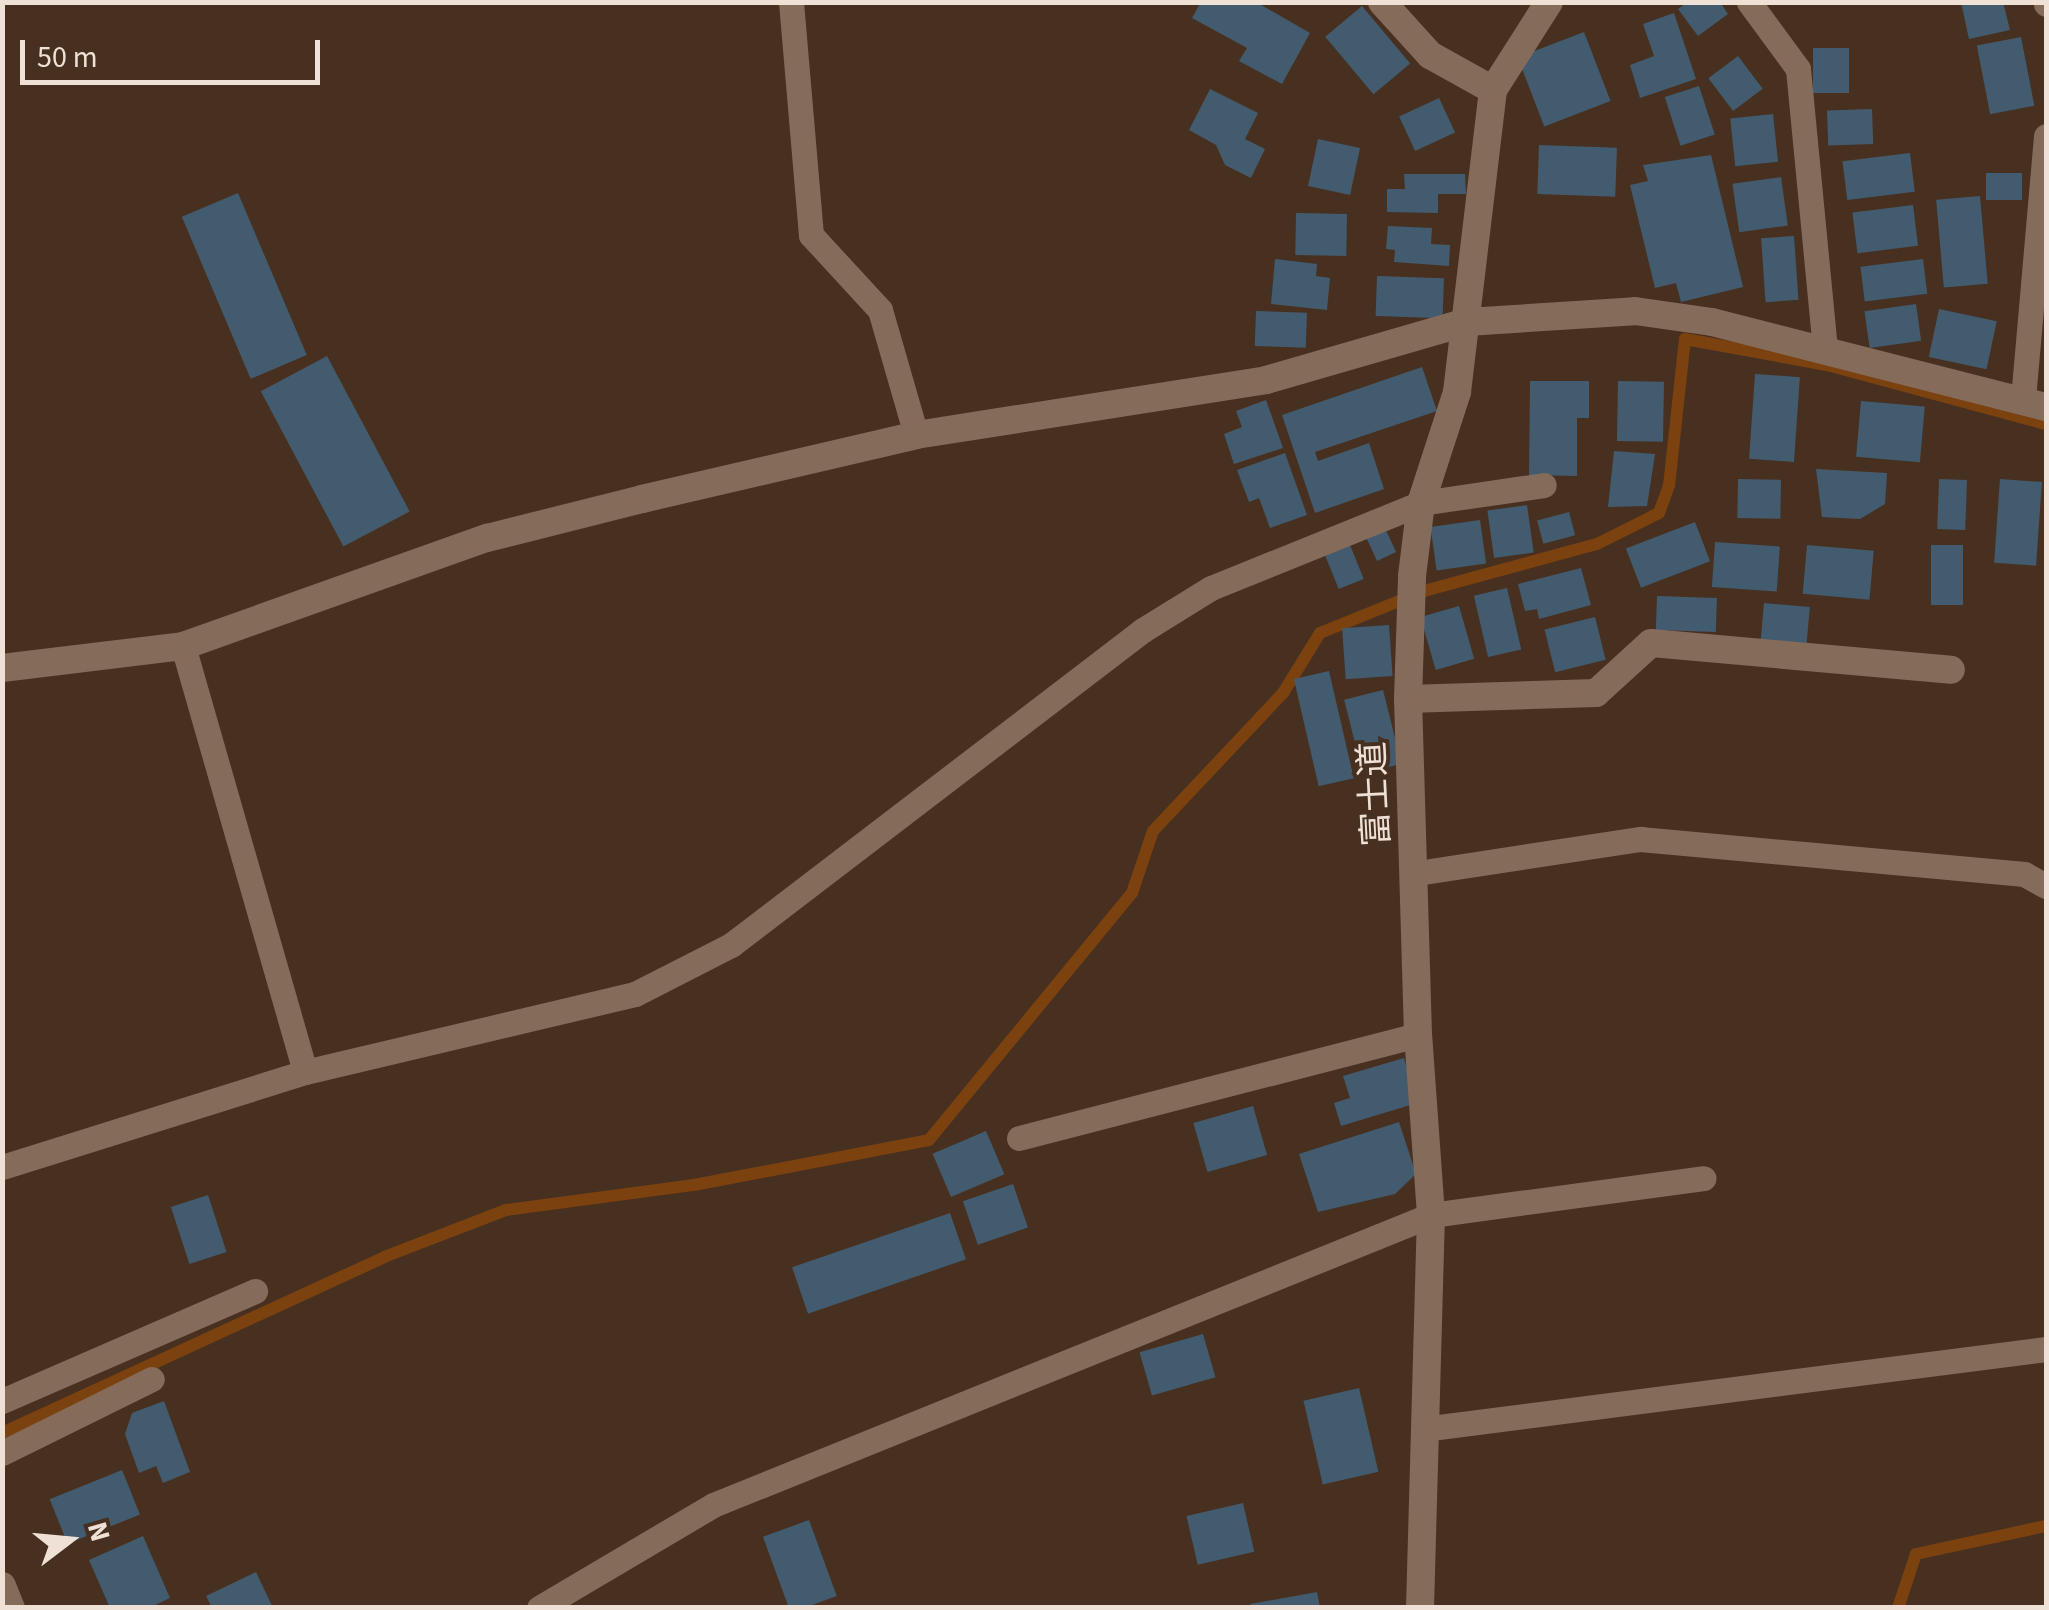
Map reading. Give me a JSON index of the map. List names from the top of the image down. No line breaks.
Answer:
{"streets":{"street":["富士道"]},"scale_bar":"50 m","north":"right"}
